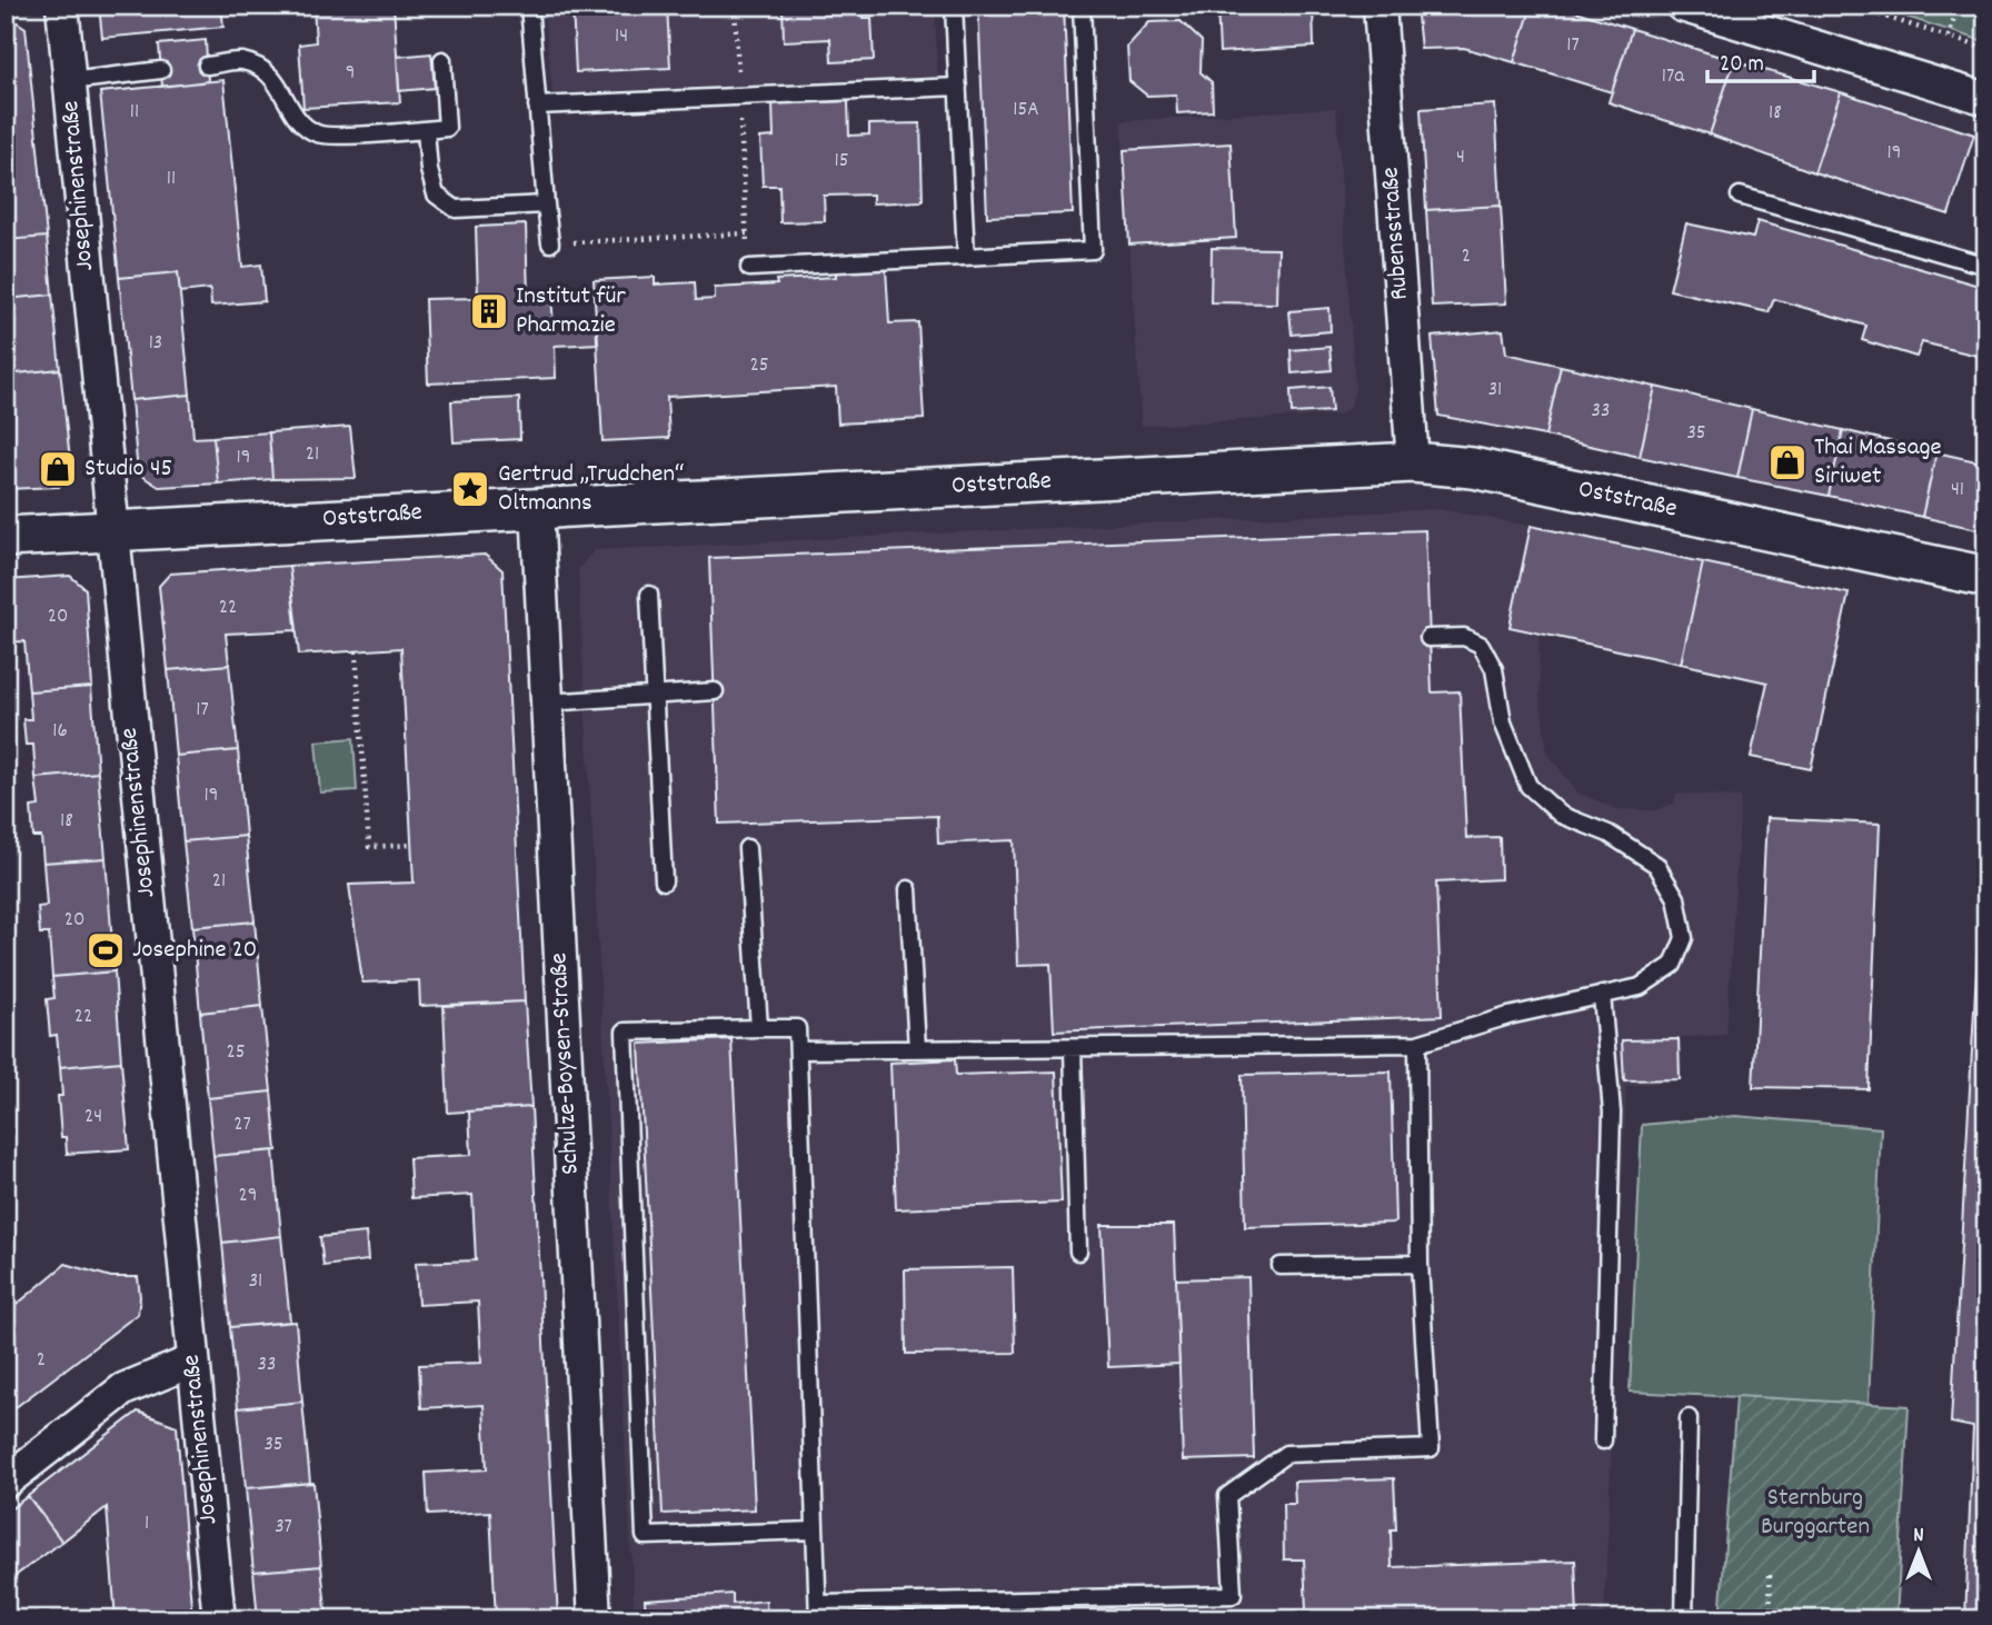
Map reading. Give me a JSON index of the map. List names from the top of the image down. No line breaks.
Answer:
{"streets":{"street":["Josephinenstraße","Rubensstraße","Oststraße","Schulze-Boysen-Straße"]},"crossings":[["Josephinenstraße","Oststraße"],["Rubensstraße","Oststraße"],["Oststraße","Schulze-Boysen-Straße"]],"parks":["Sternburg Burggarten"],"places":{"building":["Institut für Pharmazie"],"shop":["Thai Massage Siriwet","Studio 45"],"place":["Gertrud „Trudchen“ Oltmanns"],"sports":["Josephine 20"]},"house_numbers":["14","17","9","17a","15A","11","18","19","4","15","11","2","13","25","31","33","35","21","19","41","22","20","17","16","19","18","21","20","22","25","24","27","29","31","2","33","35","1","37"],"scale_bar":"20 m","north":"top"}
